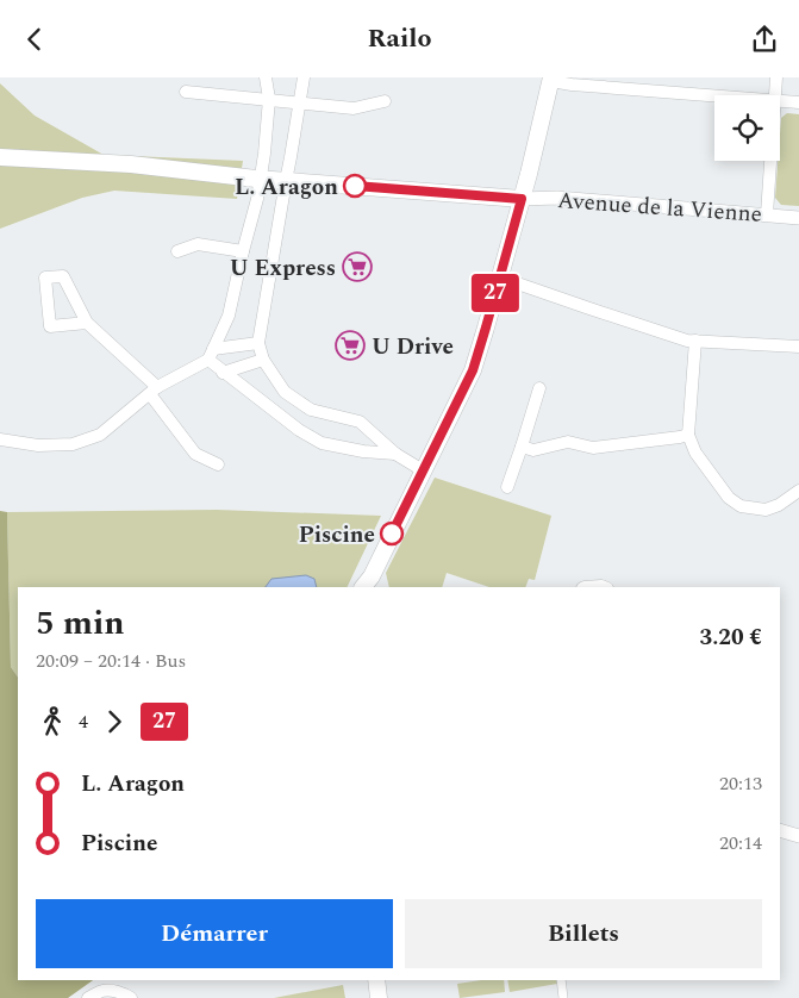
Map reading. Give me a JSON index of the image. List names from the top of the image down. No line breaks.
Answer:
{"streets":{"street":["Avenue de la Vienne"]},"places":{"other":["L. Aragon","Piscine"],"supermarket":["U Express","U Drive"]},"lines":["bus line 27"],"page":{"header":"Railo","on_map":"27","heading":["5 min","20:09 – 20:14 · Bus","3.20 €"],"legs":["4","27"],"list":[{"name":"L. Aragon","value":"20:13"},{"name":"Piscine","value":"20:14"}],"buttons":["Démarrer","Billets"]}}
